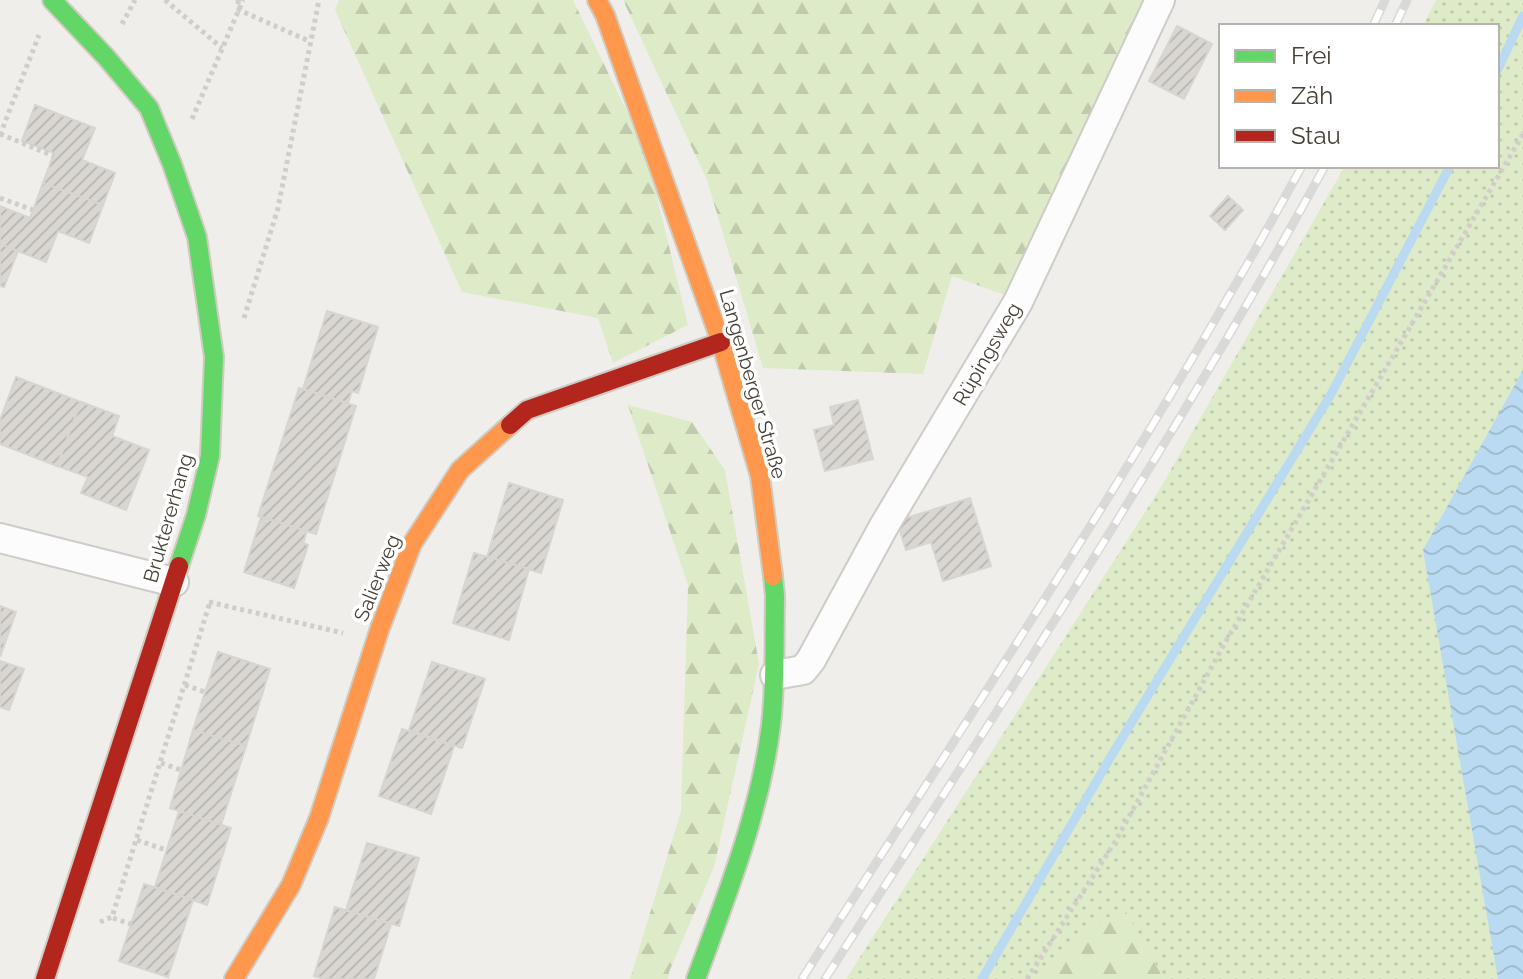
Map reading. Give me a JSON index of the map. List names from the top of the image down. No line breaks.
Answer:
{"streets":{"street":["Rüpingsweg","Langenberger Straße","Bruktererhang","Salierweg"]},"crossings":[["Rüpingsweg","Langenberger Straße"],["Langenberger Straße","Salierweg"]],"legend":["Frei","Zäh","Stau"]}
